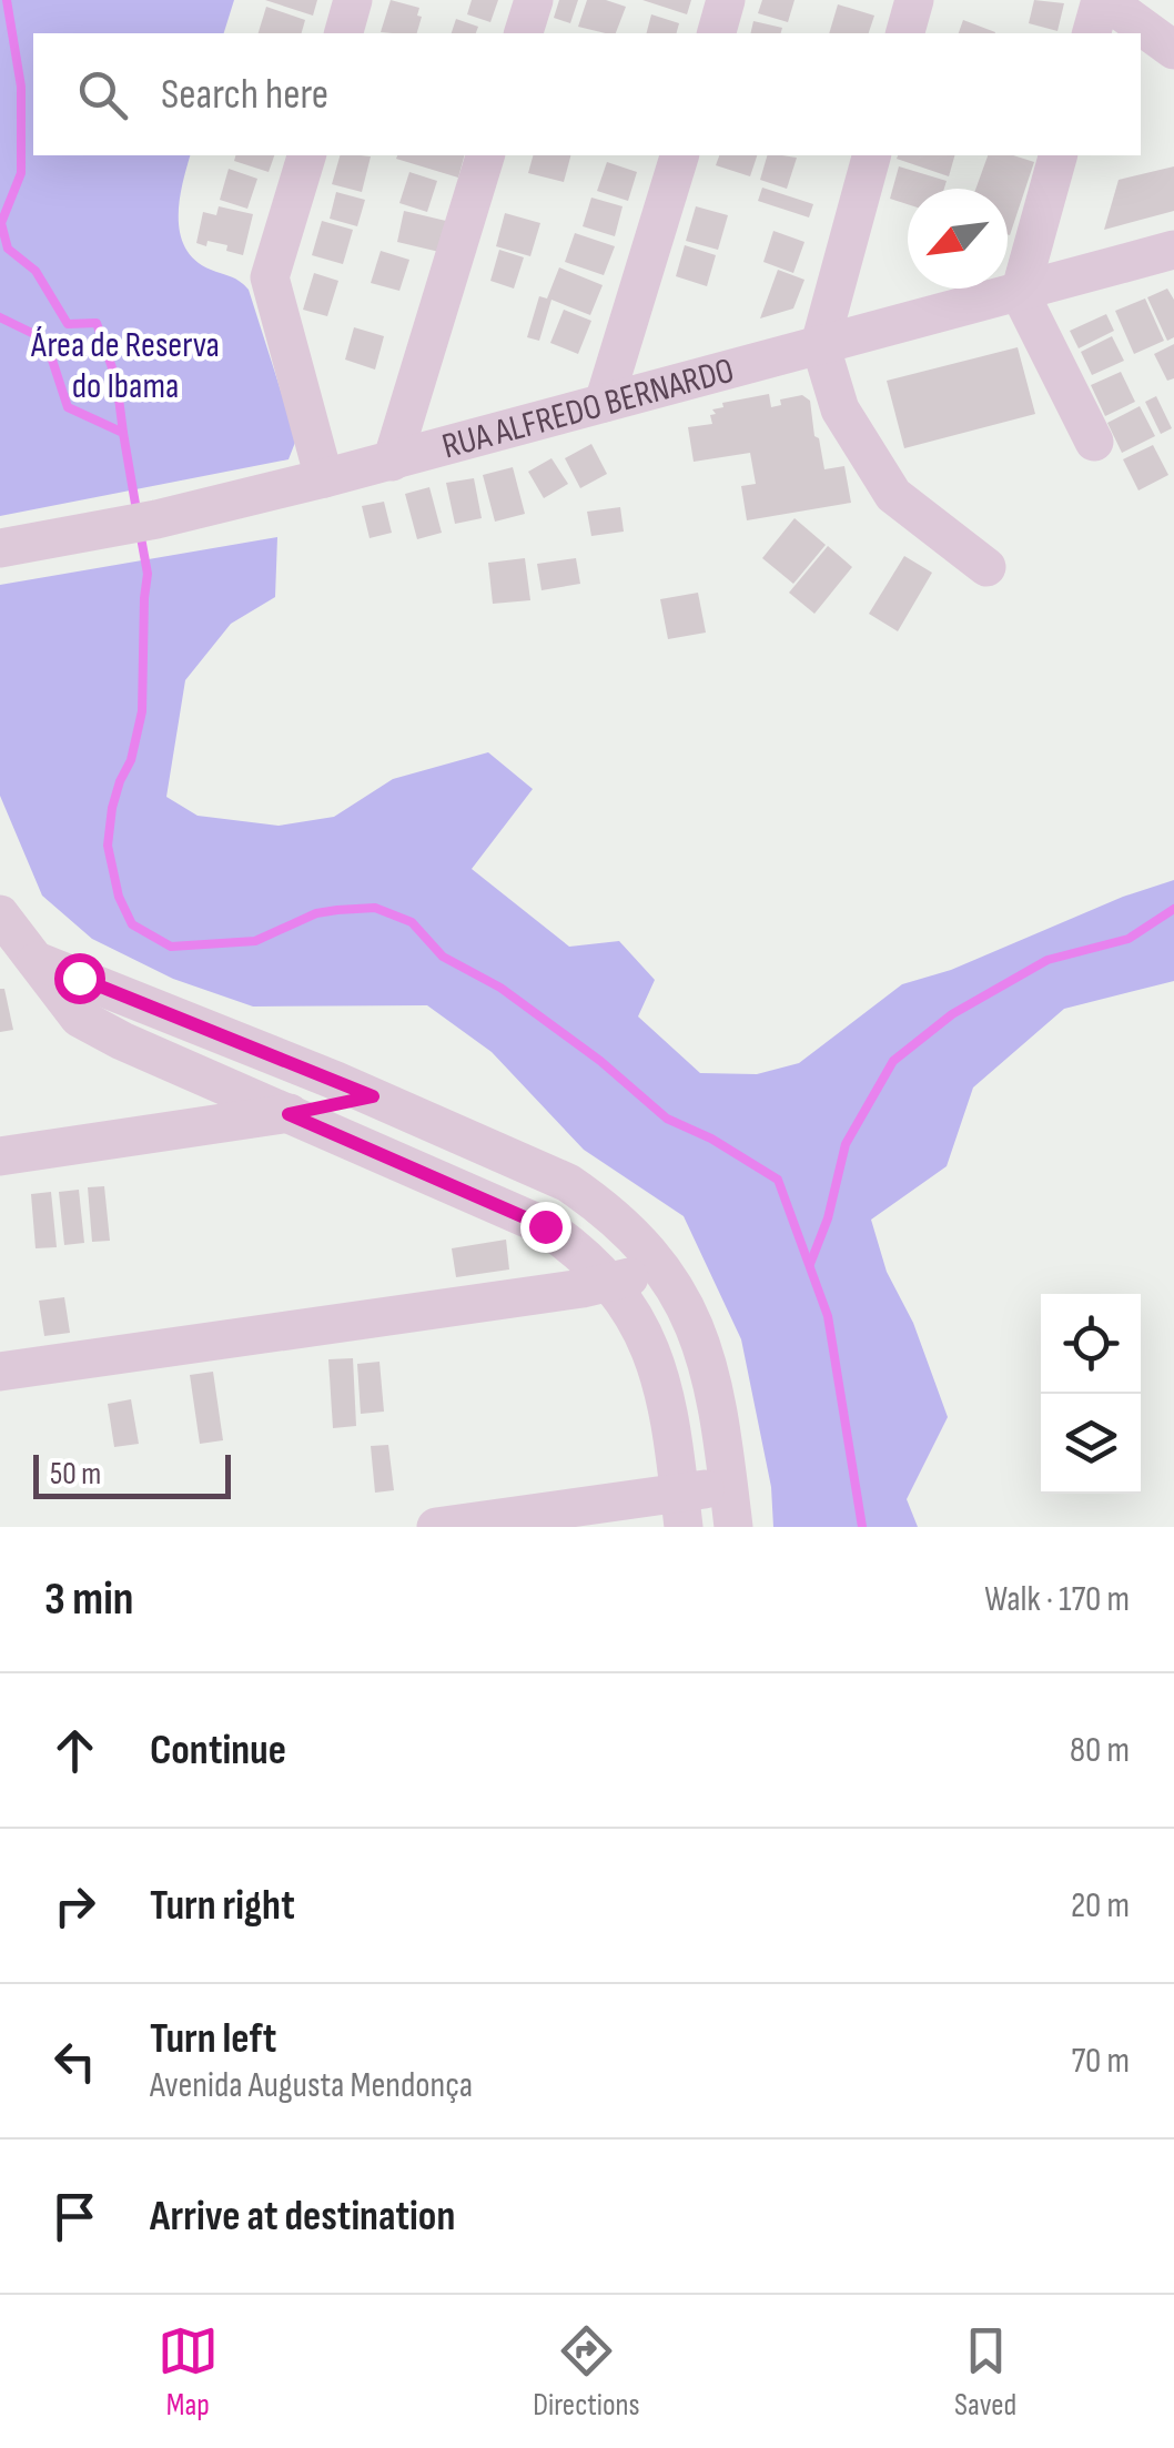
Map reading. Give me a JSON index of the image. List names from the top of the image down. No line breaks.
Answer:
{"streets":{"street":["RUA ALFREDO BERNARDO"]},"parks":["Área de Reserva do Ibama"],"scale_bar":"50 m","north":"bottom left","page":{"search":"Search here","scale":"50 m","heading":["3 min","Walk · 170 m"],"list":[["Continue","80 m"],["Turn right","20 m"],["Turn left","Avenida Augusta Mendonça","70 m"],"Arrive at destination"],"nav":["Map","Directions","Saved"]}}
